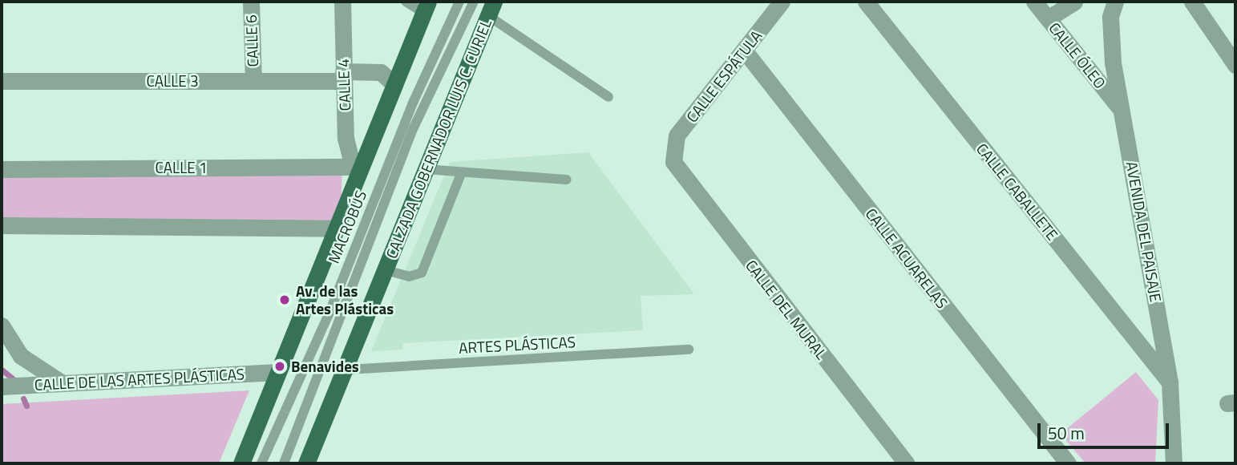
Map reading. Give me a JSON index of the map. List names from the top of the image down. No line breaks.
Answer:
{"streets":{"main road":["CALZADA GOBERNADOR LUIS C. CURIEL"],"street":["CALLE 6","CALLE ÓLEO","CALLE ESPÁTULA","CALLE 3","CALLE 4","CALLE 1","CALLE CABALLETE","AVENIDA DEL PAISAJE","CALLE ACUARELAS","CALLE DEL MURAL","CALLE DE LAS ARTES PLÁSTICAS"],"lane":["MACROBÚS","ARTES PLÁSTICAS"]},"crossings":[["CALLE 6","CALLE 3"],["CALLE ÓLEO","AVENIDA DEL PAISAJE"],["CALLE ESPÁTULA","CALLE ACUARELAS"],["CALLE ESPÁTULA","CALLE DEL MURAL"],["CALLE 3","CALLE 4"],["CALLE 4","CALLE 1"],["CALZADA GOBERNADOR LUIS C. CURIEL","ARTES PLÁSTICAS"],["CALLE CABALLETE","AVENIDA DEL PAISAJE"]],"places":["Av. de las Artes Plásticas","Benavides"],"scale_bar":"50 m"}
